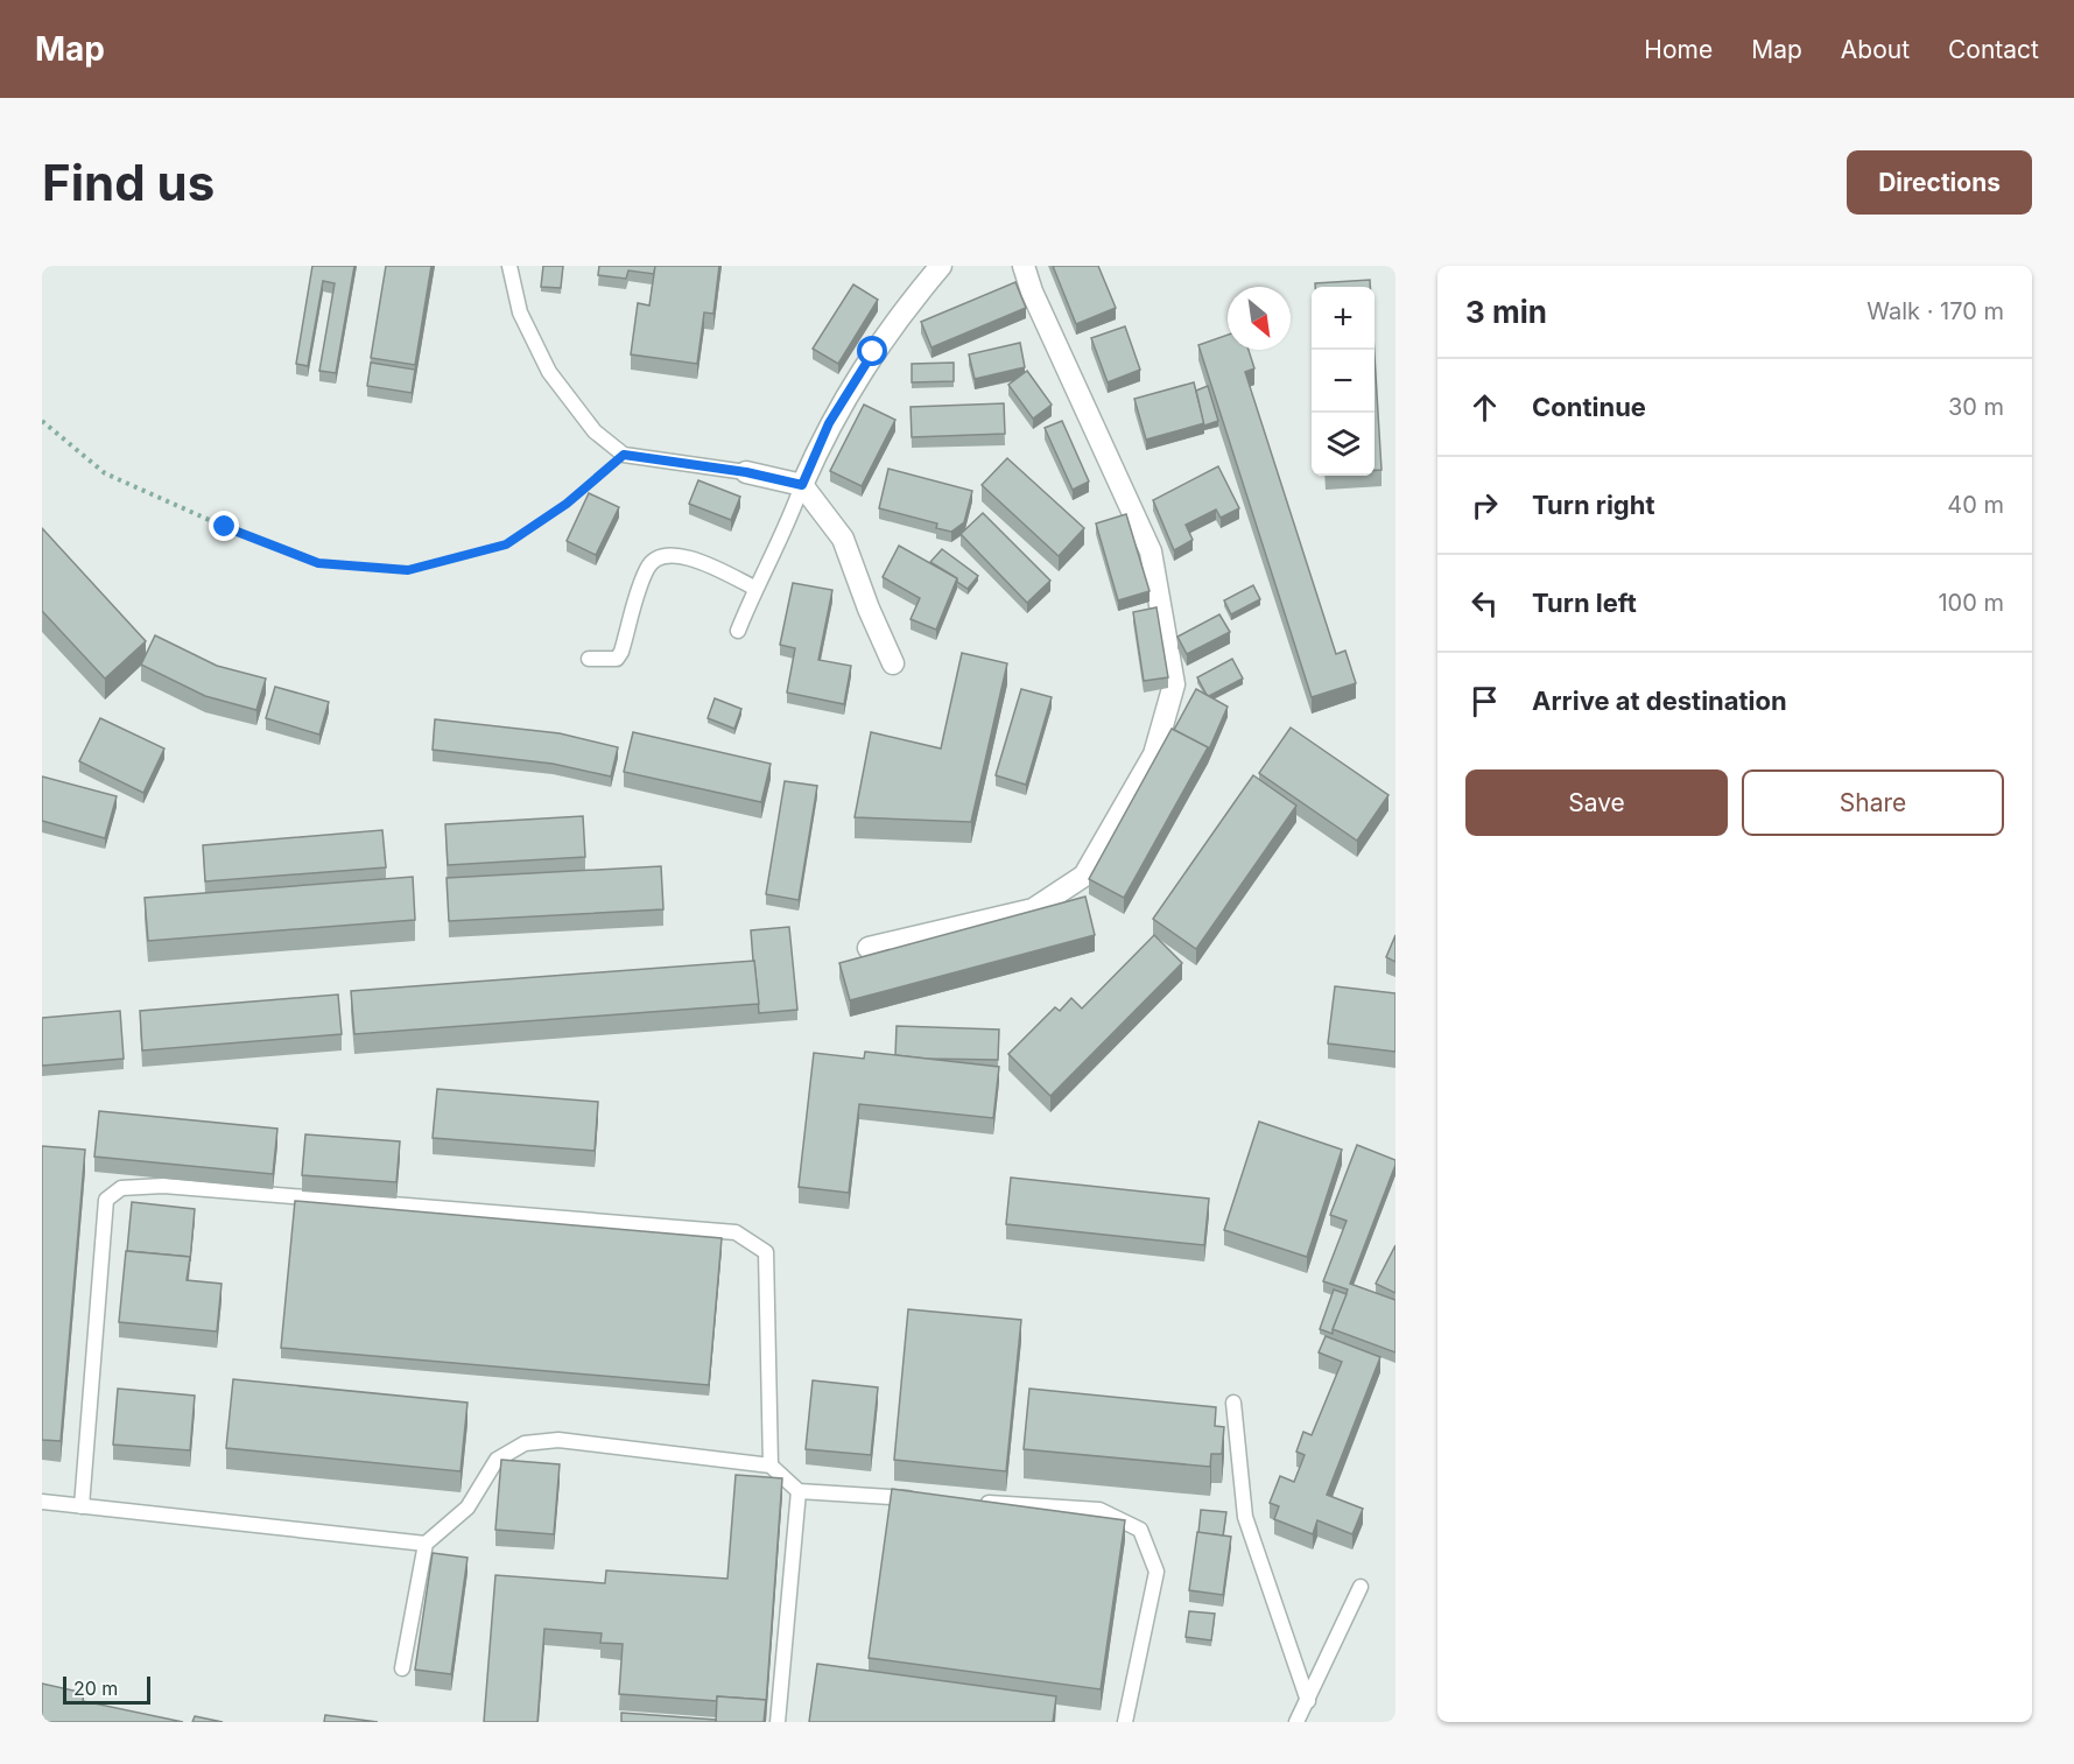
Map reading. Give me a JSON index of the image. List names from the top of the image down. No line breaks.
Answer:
{"scale_bar":"20 m","north":"bottom right","page":{"header":"Map","nav":["Home","Map","About","Contact"],"buttons":["Directions",["Save","Share"]],"title":"Find us","heading":["3 min","Walk · 170 m"],"map_buttons":["+","−"],"list":[["Continue","30 m"],["Turn right","40 m"],["Turn left","100 m"],"Arrive at destination"],"scale":"20 m"}}
